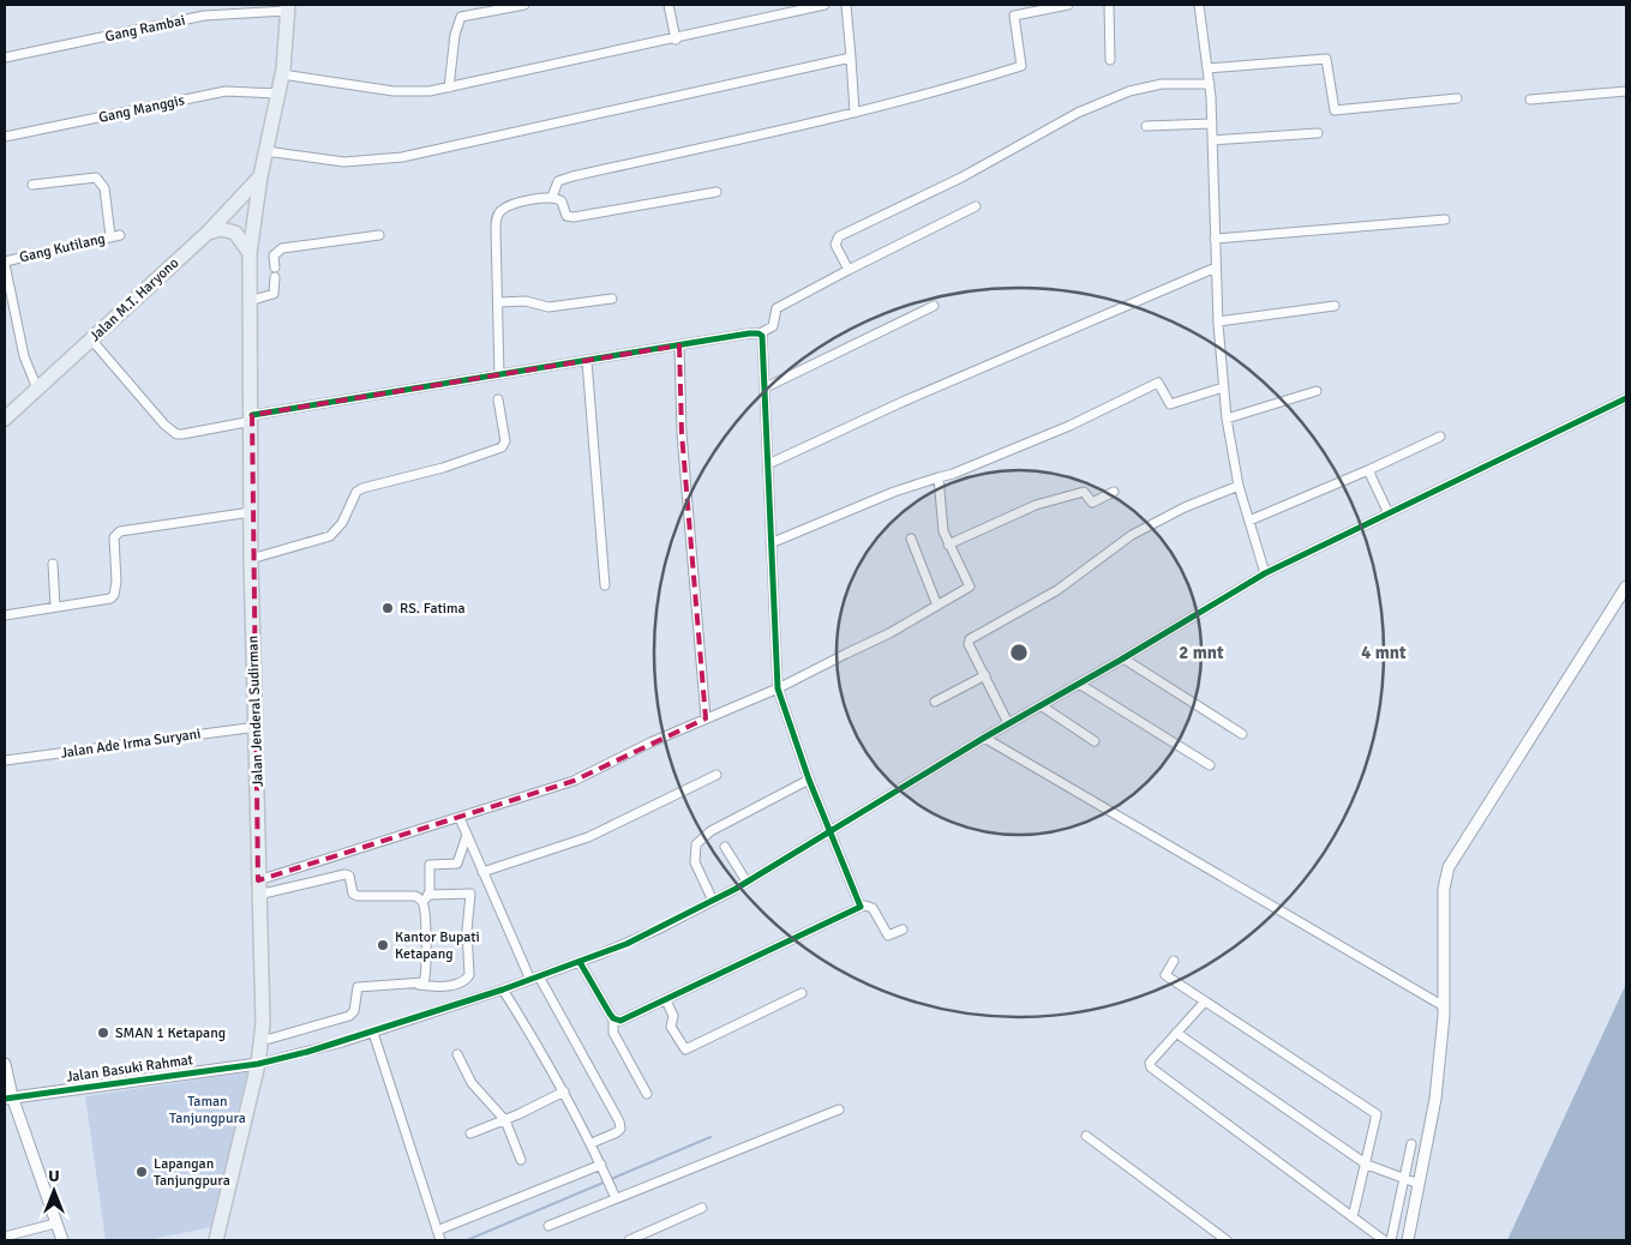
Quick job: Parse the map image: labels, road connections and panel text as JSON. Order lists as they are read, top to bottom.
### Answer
{
  "streets": {
    "main road": ["Jalan M.T. Haryono", "Jalan Jenderal Sudirman"],
    "street": [
      "Gang Rambai",
      "Gang Manggis",
      "Gang Kutilang",
      "Jalan Ade Irma Suryani",
      "Jalan Basuki Rahmat"
    ]
  },
  "crossings": [
    ["Gang Rambai", "Jalan Jenderal Sudirman"],
    ["Gang Manggis", "Jalan Jenderal Sudirman"],
    ["Jalan M.T. Haryono", "Jalan Jenderal Sudirman"],
    ["Jalan Jenderal Sudirman", "Jalan Ade Irma Suryani"],
    ["Jalan Jenderal Sudirman", "Jalan Basuki Rahmat"]
  ],
  "parks": ["Taman Tanjungpura"],
  "places": [
    "RS. Fatima",
    "Kantor Bupati Ketapang",
    "SMAN 1 Ketapang",
    "Lapangan Tanjungpura"
  ],
  "north": "top",
  "rings": ["2 mnt", "4 mnt"]
}
